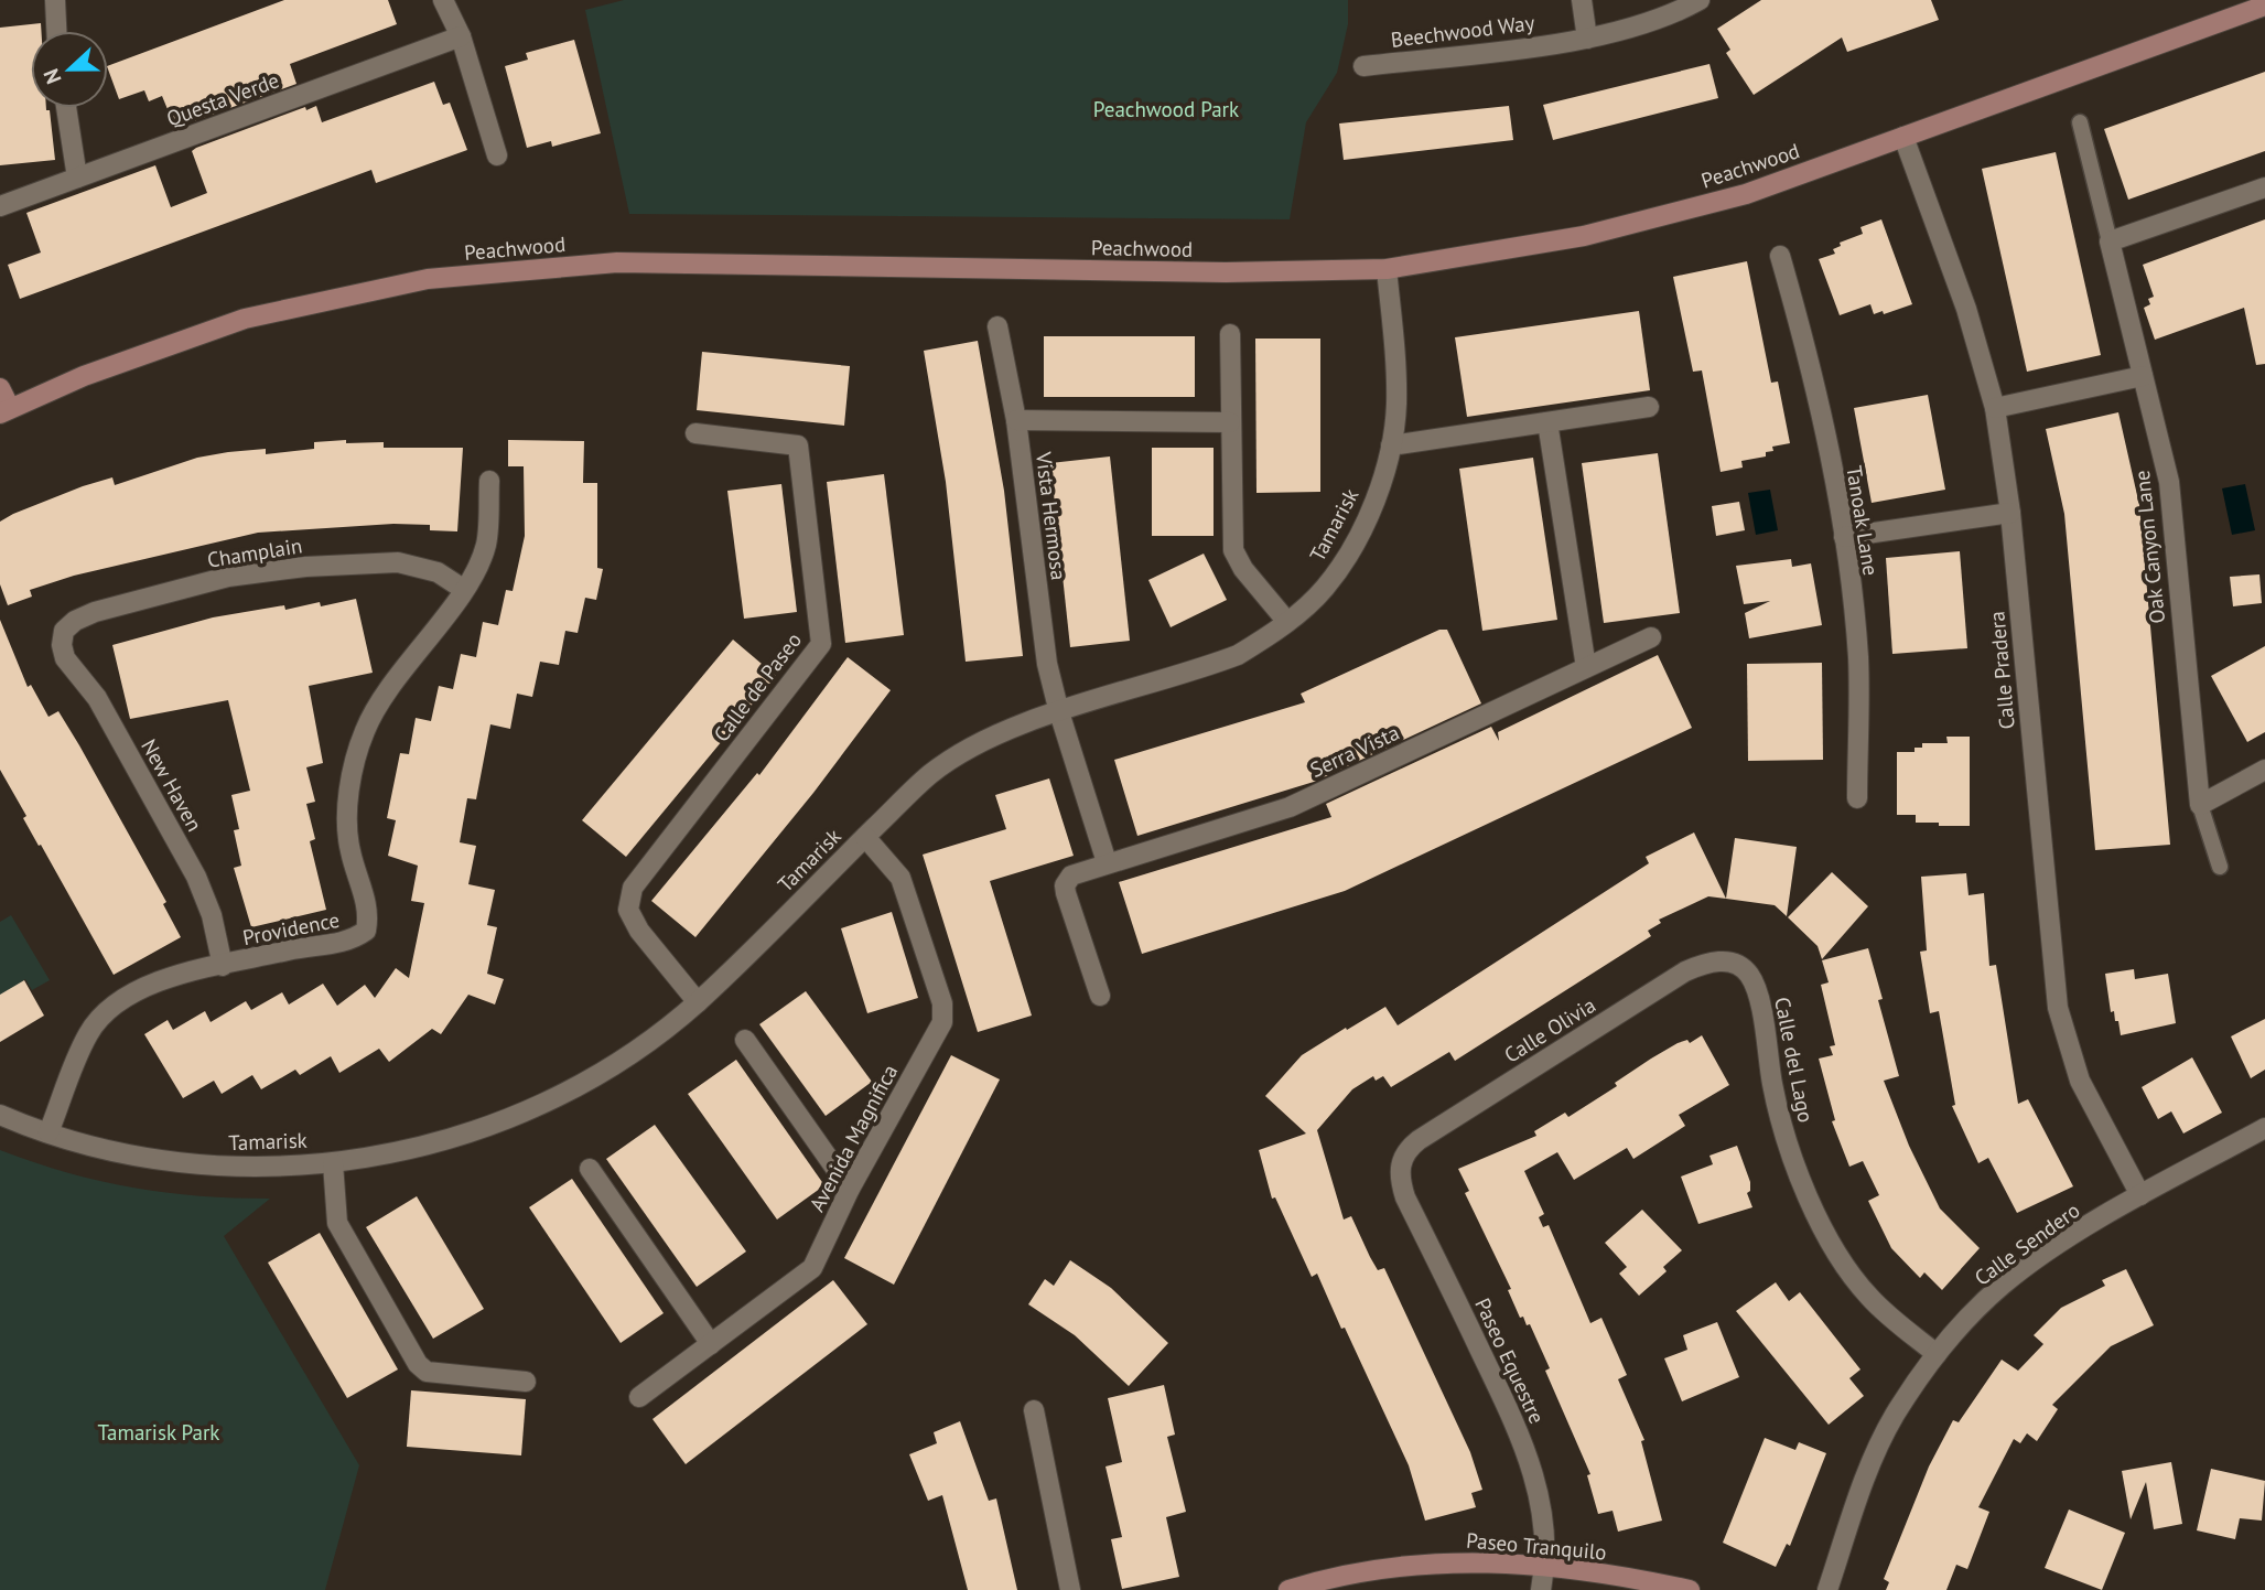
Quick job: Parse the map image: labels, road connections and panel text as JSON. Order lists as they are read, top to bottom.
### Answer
{
  "streets": {
    "street": [
      "Beechwood Way",
      "Questa Verde",
      "Peachwood",
      "Vista Hermosa",
      "Tanoak Lane",
      "Tamarisk",
      "Oak Canyon Lane",
      "Champlain",
      "Calle Pradera",
      "Calle de Paseo",
      "Serra Vista",
      "New Haven",
      "Providence",
      "Calle Olivia",
      "Calle del Lago",
      "Avenida Magnifica",
      "Calle Sendero",
      "Paseo Equestre",
      "Paseo Tranquilo"
    ]
  },
  "crossings": [
    ["Peachwood", "Tamarisk"],
    ["Peachwood", "Calle Pradera"],
    ["Vista Hermosa", "Tamarisk"],
    ["Vista Hermosa", "Serra Vista"],
    ["Tamarisk", "Calle de Paseo"],
    ["Tamarisk", "Providence"],
    ["Tamarisk", "Avenida Magnifica"],
    ["Champlain", "New Haven"],
    ["Champlain", "Providence"],
    ["Calle Pradera", "Calle Sendero"],
    ["New Haven", "Providence"],
    ["Calle Olivia", "Calle del Lago"],
    ["Calle Olivia", "Paseo Equestre"],
    ["Calle del Lago", "Calle Sendero"],
    ["Paseo Equestre", "Paseo Tranquilo"]
  ],
  "parks": ["Peachwood Park", "Tamarisk Park"],
  "north": "left"
}
